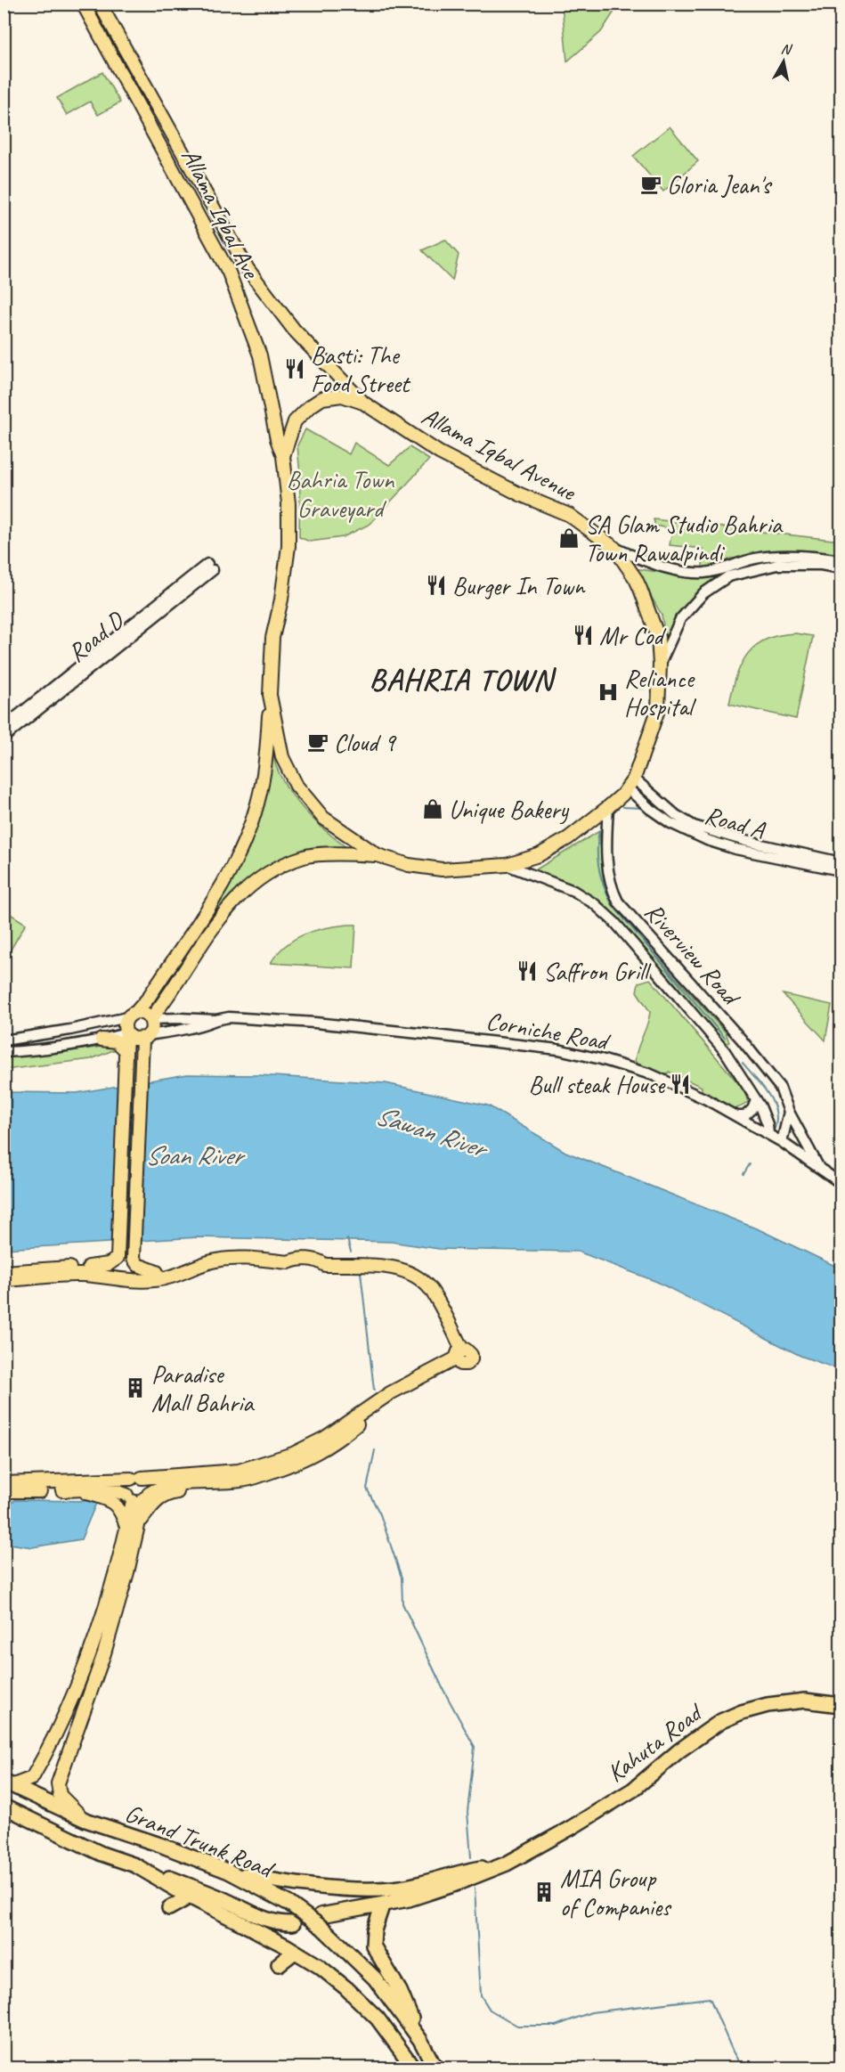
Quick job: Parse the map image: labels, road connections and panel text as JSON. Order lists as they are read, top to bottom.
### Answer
{
  "streets": {
    "highway": ["Kahuta Road", "Grand Trunk Road"],
    "main road": ["Allama Iqbal Ave", "Allama Iqbal Avenue"],
    "street": [
      "Road D",
      "Road A",
      "Riverview Road",
      "Corniche Road"
    ]
  },
  "crossings": [
    ["Allama Iqbal Ave", "Allama Iqbal Avenue"],
    ["Allama Iqbal Avenue", "Road A"],
    ["Allama Iqbal Avenue", "Riverview Road"],
    ["Riverview Road", "Corniche Road"],
    ["Kahuta Road", "Grand Trunk Road"]
  ],
  "districts": ["BAHRIA TOWN"],
  "water": ["Sawan River", "Soan River"],
  "parks": ["Bahria Town Graveyard"],
  "places": {
    "cafe": ["Gloria Jean's", "Cloud 9"],
    "restaurant": [
      "Basti: The Food Street",
      "Burger In Town",
      "Mr Cod",
      "Saffron Grill",
      "Bull steak House"
    ],
    "shop": ["SA Glam Studio Bahria Town Rawalpindi", "Unique Bakery"],
    "hospital": ["Reliance Hospital"],
    "building": ["Paradise Mall Bahria", "MIA Group of Companies"]
  },
  "north": "top"
}
